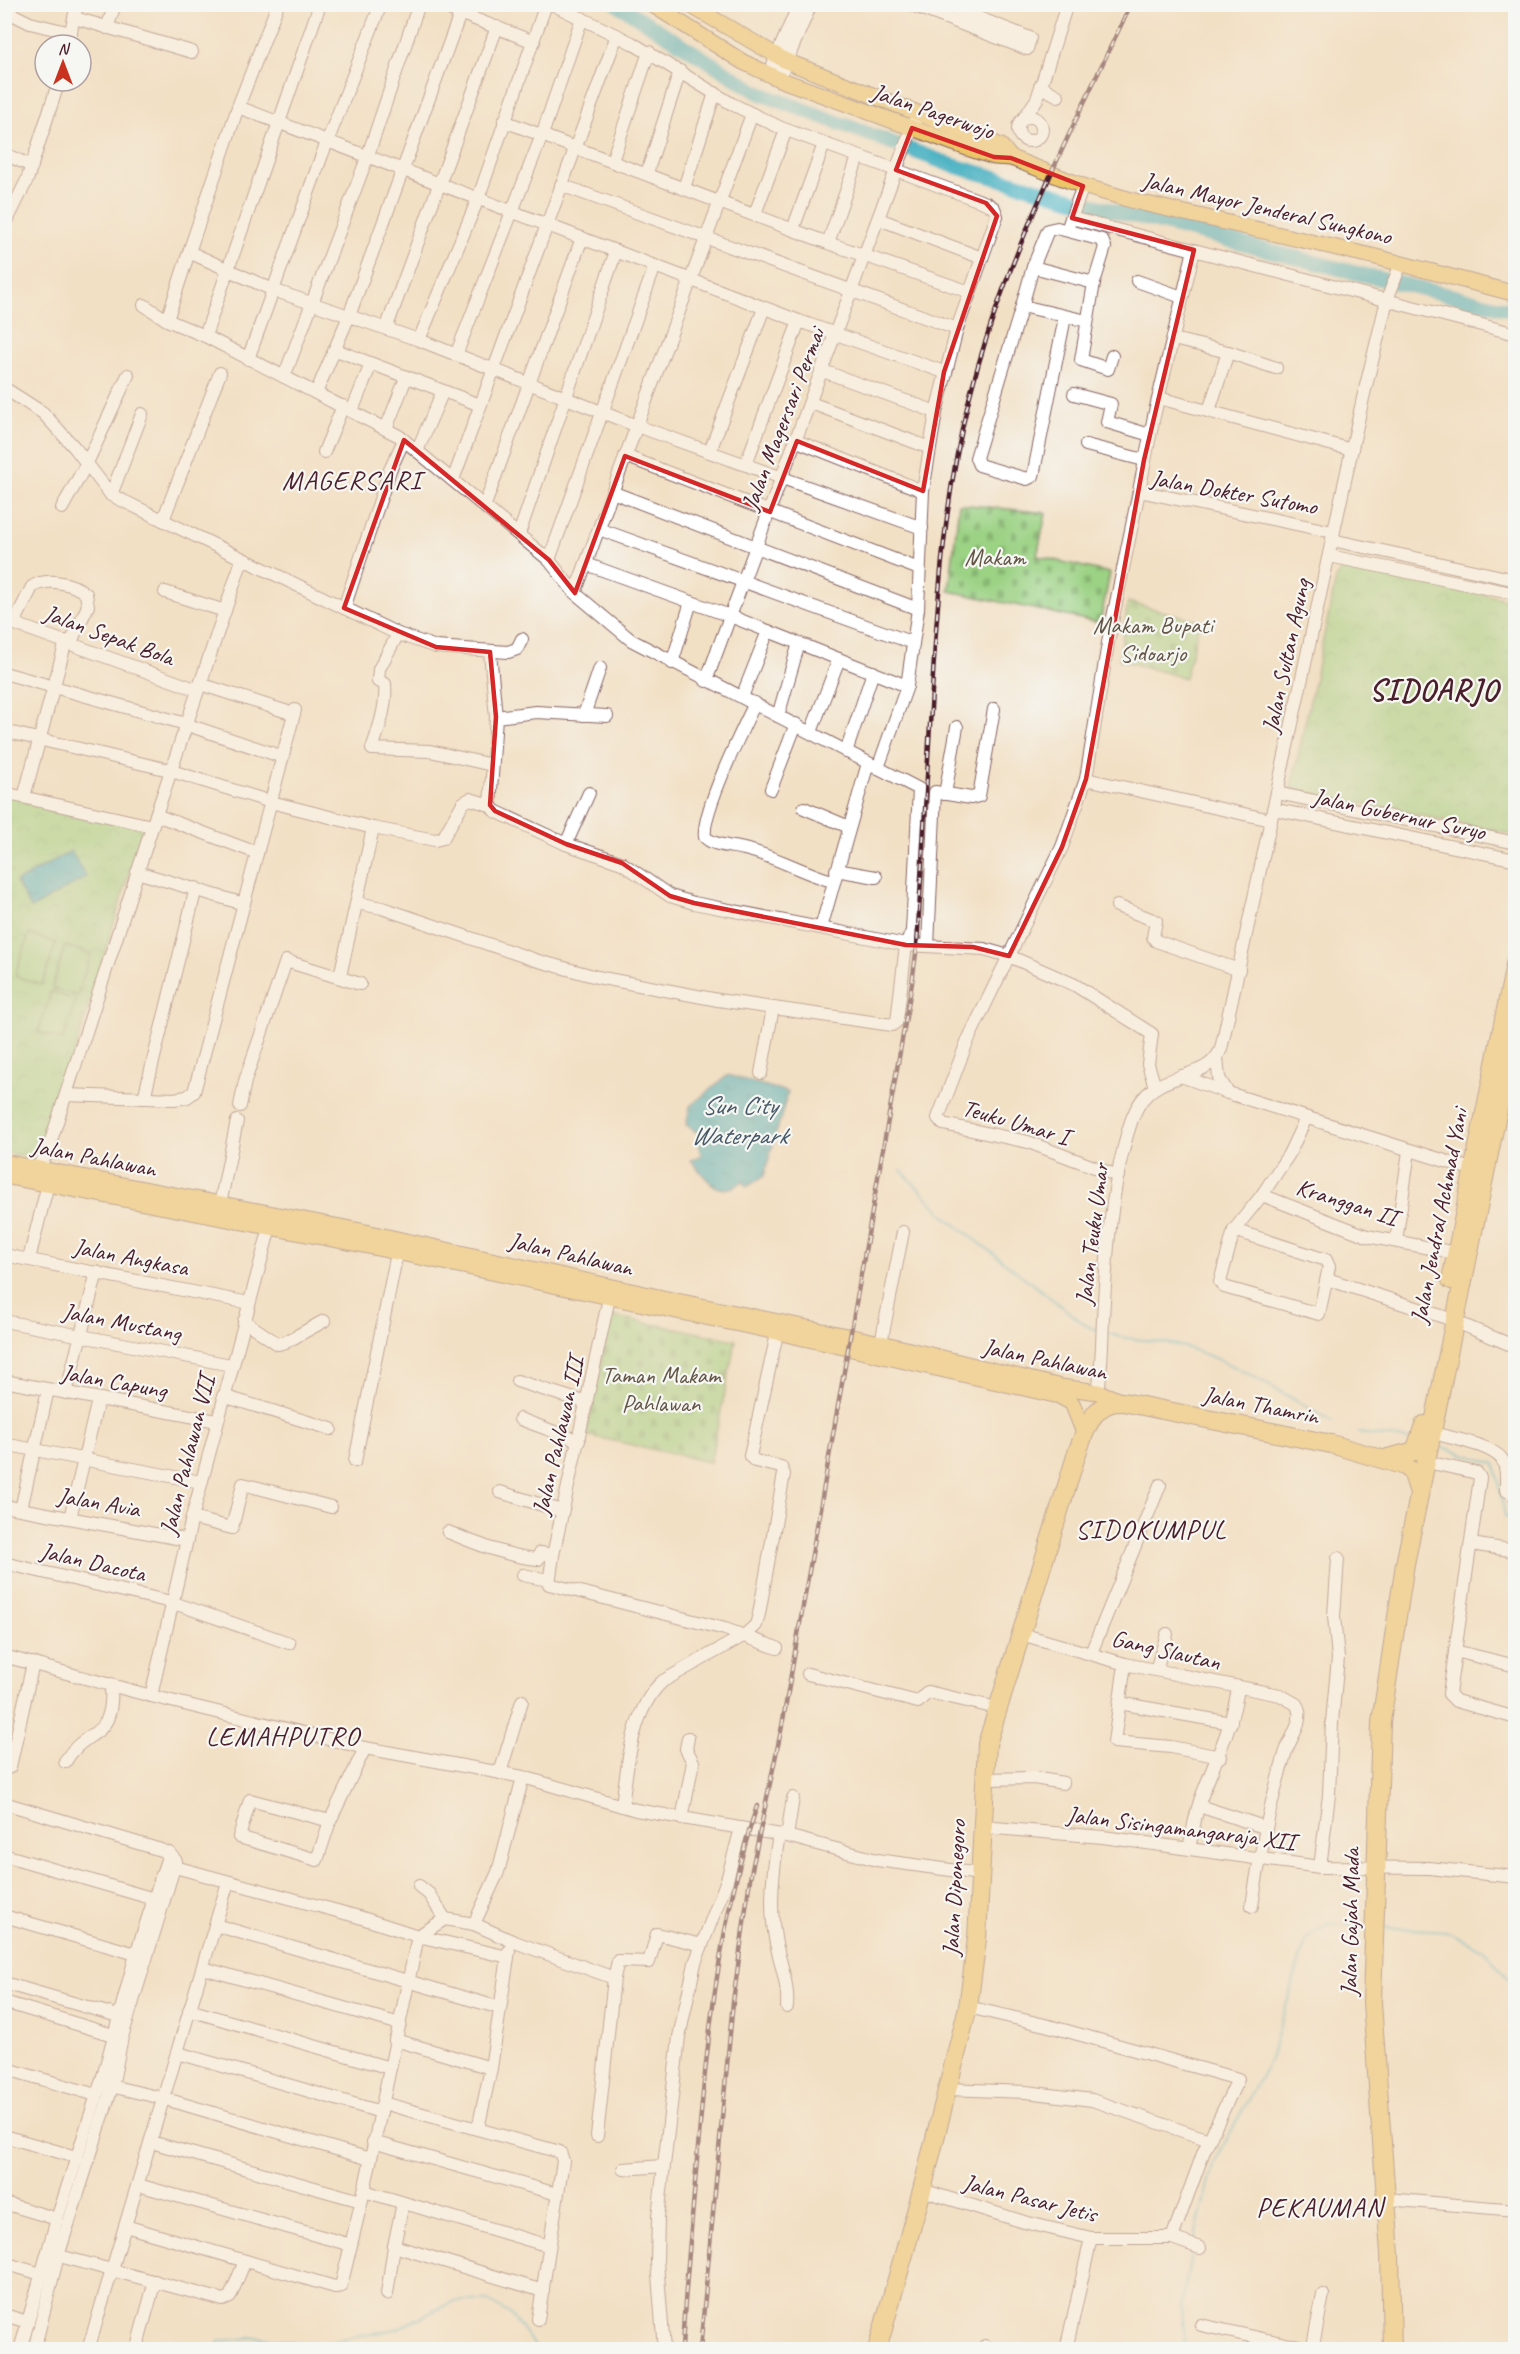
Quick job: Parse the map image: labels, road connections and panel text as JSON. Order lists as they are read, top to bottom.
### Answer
{
  "streets": {
    "highway": [
      "Jalan Jendral Achmad Yani",
      "Jalan Thamrin",
      "Jalan Diponegoro",
      "Jalan Gajah Mada"
    ],
    "main road": ["Jalan Pagerwojo", "Jalan Mayor Jenderal Sungkono", "Jalan Pahlawan"],
    "street": [
      "Jalan Magersari Permai",
      "Jalan Dokter Sutomo",
      "Jalan Sepak Bola",
      "Jalan Sultan Agung",
      "Jalan Gubernur Suryo",
      "Teuku Umar I",
      "Kranggan II",
      "Jalan Teuku Umar",
      "Jalan Angkasa",
      "Jalan Mustang",
      "Jalan Capung",
      "Jalan Pahlawan III",
      "Jalan Pahlawan VII",
      "Jalan Avia",
      "Jalan Dacota",
      "Gang Slautan",
      "Jalan Sisingamangaraja XII",
      "Jalan Pasar Jetis"
    ]
  },
  "crossings": [
    ["Jalan Pagerwojo", "Jalan Mayor Jenderal Sungkono"],
    ["Jalan Pagerwojo", "Jalan Magersari Permai"],
    ["Jalan Mayor Jenderal Sungkono", "Jalan Sultan Agung"],
    ["Jalan Dokter Sutomo", "Jalan Sultan Agung"],
    ["Jalan Dokter Sutomo", "Teuku Umar I"],
    ["Jalan Sultan Agung", "Jalan Gubernur Suryo"],
    ["Jalan Sultan Agung", "Jalan Teuku Umar"],
    ["Teuku Umar I", "Jalan Teuku Umar"],
    ["Jalan Pahlawan", "Jalan Teuku Umar"],
    ["Jalan Pahlawan", "Jalan Thamrin"],
    ["Jalan Pahlawan", "Jalan Pahlawan III"],
    ["Jalan Pahlawan", "Jalan Pahlawan VII"],
    ["Jalan Pahlawan", "Jalan Diponegoro"],
    ["Kranggan II", "Jalan Jendral Achmad Yani"],
    ["Jalan Jendral Achmad Yani", "Jalan Thamrin"],
    ["Jalan Jendral Achmad Yani", "Jalan Gajah Mada"],
    ["Jalan Angkasa", "Jalan Pahlawan VII"],
    ["Jalan Mustang", "Jalan Pahlawan VII"],
    ["Jalan Capung", "Jalan Pahlawan VII"],
    ["Jalan Thamrin", "Jalan Gajah Mada"],
    ["Jalan Pahlawan VII", "Jalan Avia"],
    ["Jalan Pahlawan VII", "Jalan Dacota"],
    ["Gang Slautan", "Jalan Diponegoro"],
    ["Jalan Sisingamangaraja XII", "Jalan Diponegoro"],
    ["Jalan Sisingamangaraja XII", "Jalan Gajah Mada"],
    ["Jalan Diponegoro", "Jalan Pasar Jetis"]
  ],
  "districts": [
    "MAGERSARI",
    "SIDOARJO",
    "SIDOKUMPUL",
    "LEMAHPUTRO",
    "PEKAUMAN"
  ],
  "water": ["Sun City Waterpark"],
  "parks": ["Makam", "Makam Bupati Sidoarjo", "Taman Makam Pahlawan"],
  "north": "top"
}
